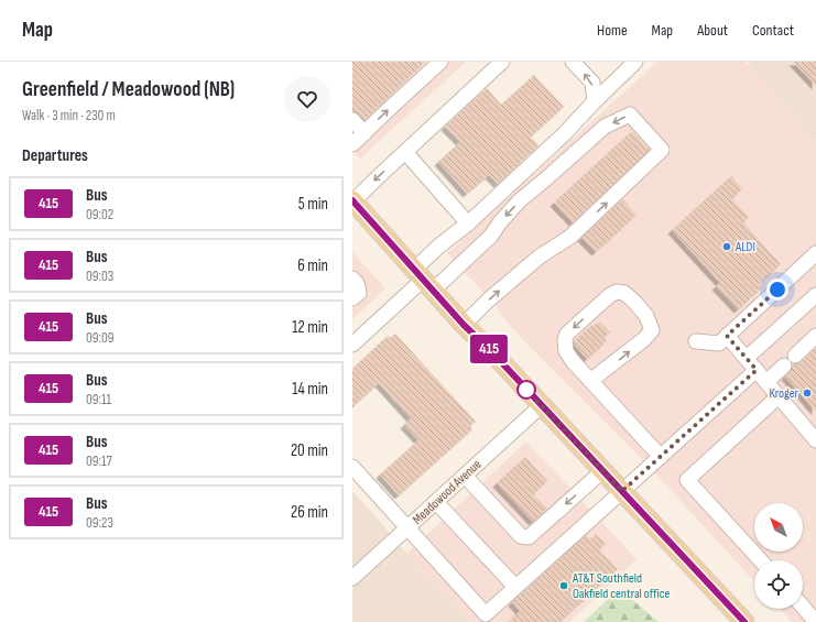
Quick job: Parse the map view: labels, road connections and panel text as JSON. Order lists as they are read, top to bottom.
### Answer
{
  "streets": {
    "street": ["Meadowood Avenue"]
  },
  "places": ["ALDI", "Kroger", "AT&T Southfield Oakfield central office"],
  "lines": ["bus line 415"],
  "north": "top left",
  "page": {
    "header": "Map",
    "nav": [
      "Home",
      "Map",
      "About",
      "Contact"
    ],
    "heading": [
      ["Greenfield / Meadowood (NB)", "Walk · 3 min · 230 m"],
      "Departures"
    ],
    "on_map": "415",
    "list": [
      {
        "mark": "415",
        "name": "Bus",
        "note": "09:02",
        "value": "5 min"
      },
      {
        "mark": "415",
        "name": "Bus",
        "note": "09:03",
        "value": "6 min"
      },
      {
        "mark": "415",
        "name": "Bus",
        "note": "09:09",
        "value": "12 min"
      },
      {
        "mark": "415",
        "name": "Bus",
        "note": "09:11",
        "value": "14 min"
      },
      {
        "mark": "415",
        "name": "Bus",
        "note": "09:17",
        "value": "20 min"
      },
      {
        "mark": "415",
        "name": "Bus",
        "note": "09:23",
        "value": "26 min"
      }
    ]
  }
}
